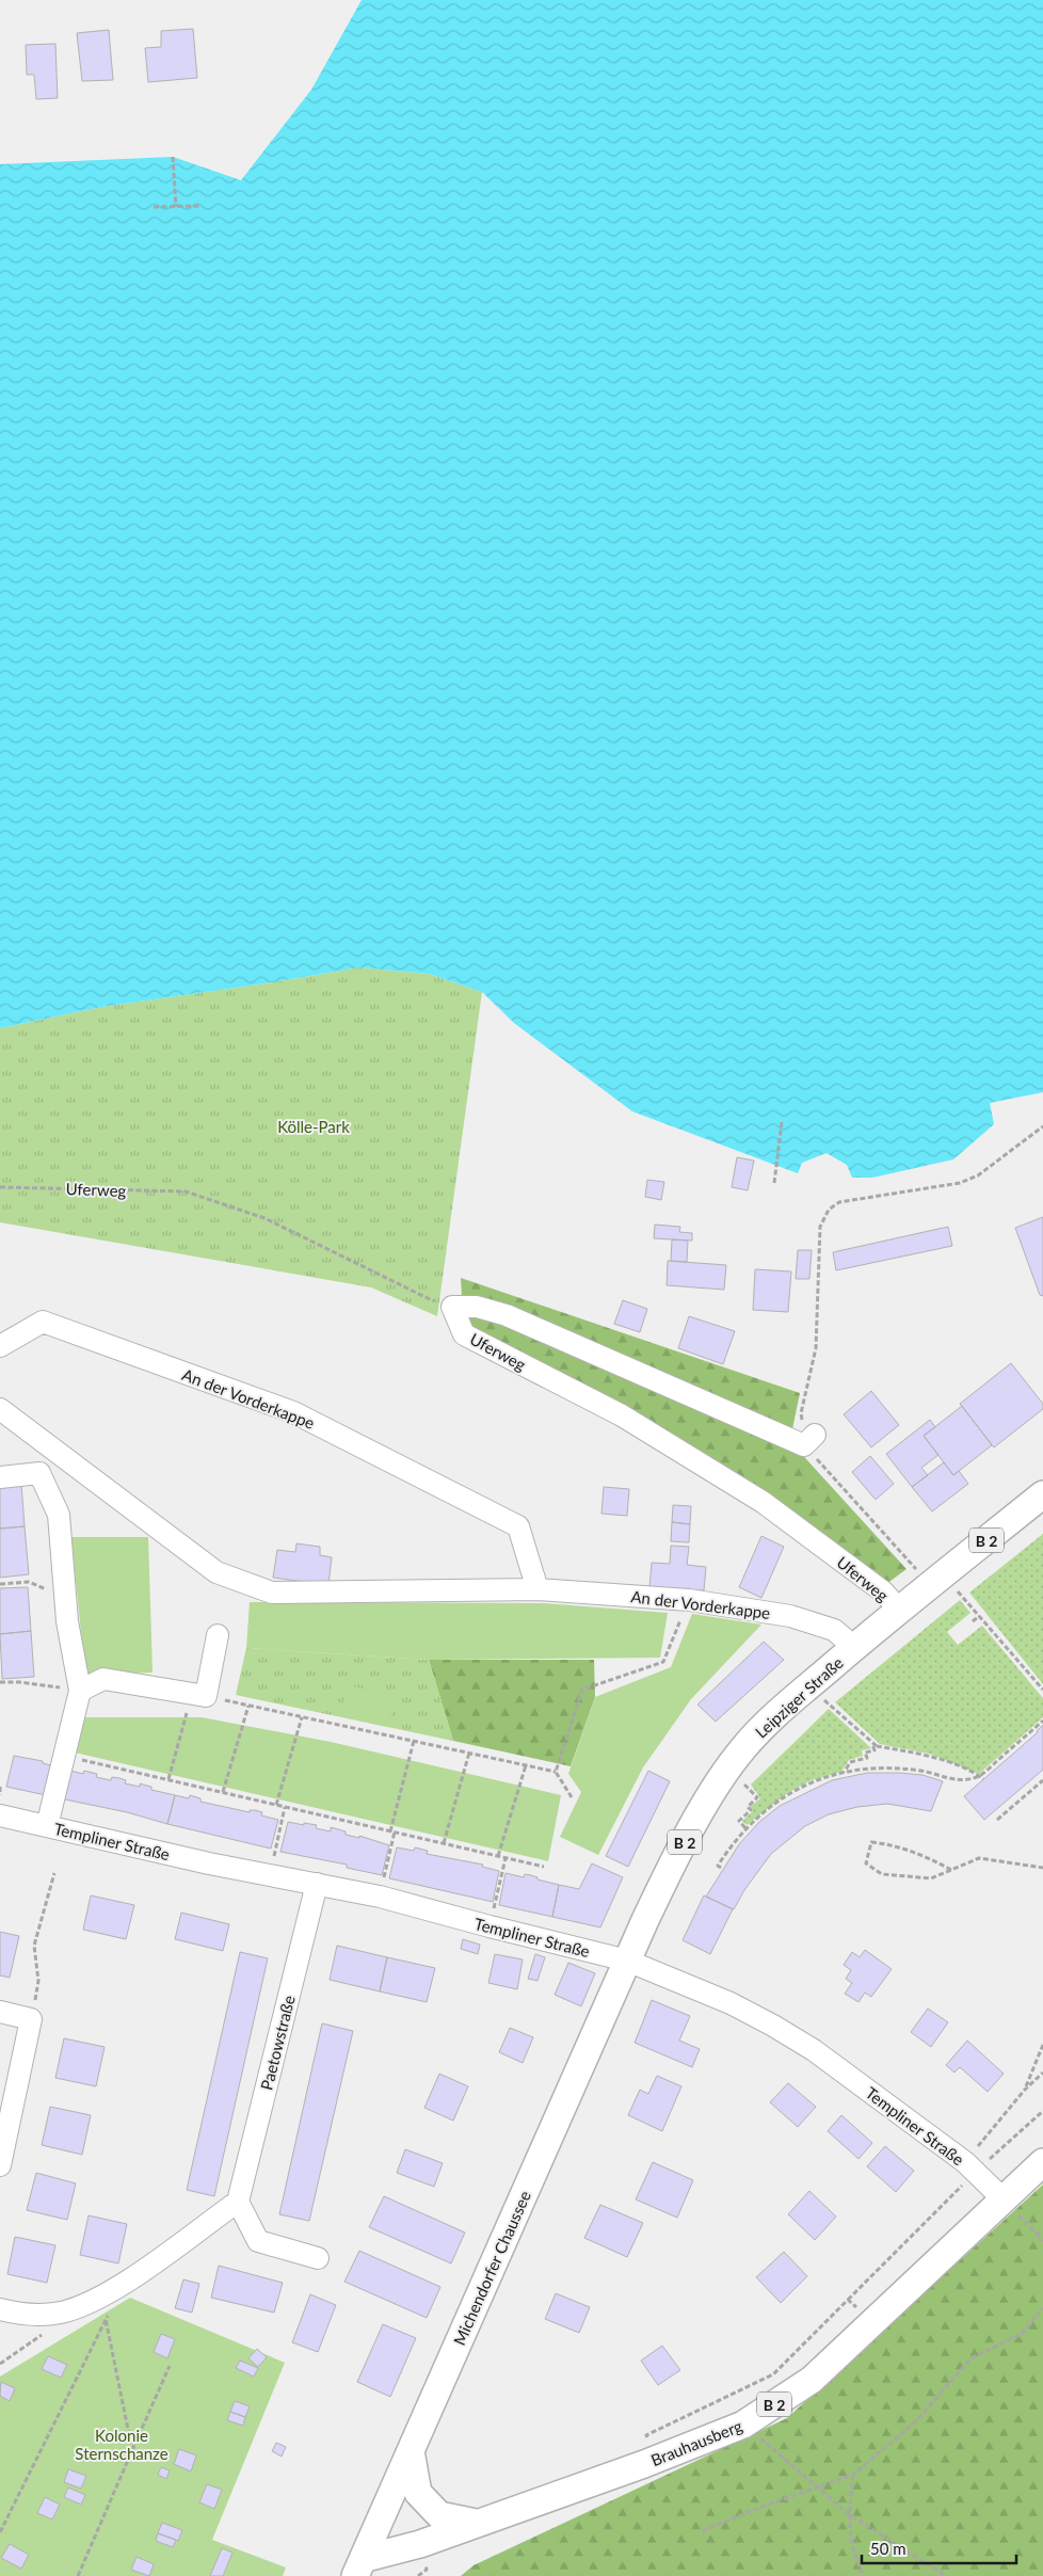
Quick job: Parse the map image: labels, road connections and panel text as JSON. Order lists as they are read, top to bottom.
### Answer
{
  "streets": {
    "main road": [
      "B 2",
      "Leipziger Straße",
      "Michendorfer Chaussee",
      "Brauhausberg"
    ],
    "street": [
      "Uferweg",
      "An der Vorderkappe",
      "Templiner Straße",
      "Paetowstraße"
    ]
  },
  "crossings": [
    ["Uferweg", "Leipziger Straße"],
    ["An der Vorderkappe", "Leipziger Straße"],
    ["Leipziger Straße", "Templiner Straße"],
    ["Leipziger Straße", "Michendorfer Chaussee"],
    ["Templiner Straße", "Paetowstraße"],
    ["Templiner Straße", "Michendorfer Chaussee"],
    ["Templiner Straße", "Brauhausberg"],
    ["Michendorfer Chaussee", "Brauhausberg"]
  ],
  "parks": ["Kölle-Park", "Kolonie Sternschanze"],
  "scale_bar": "50 m"
}
